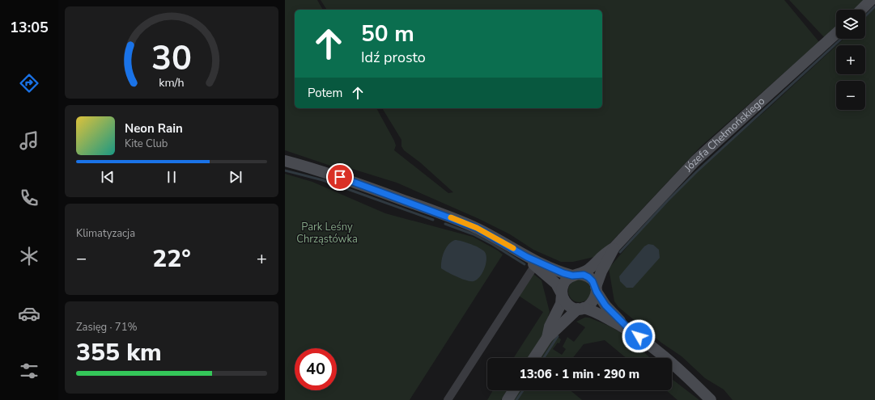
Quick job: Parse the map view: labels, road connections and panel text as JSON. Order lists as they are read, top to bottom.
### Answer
{
  "streets": {
    "street": ["Józefa Chełmońskiego"]
  },
  "parks": ["Park Leśny Chrząstówka"],
  "page": {
    "tabs": "13:05",
    "map_buttons": ["+", "−"],
    "turn": ["50 m", "Idź prosto"],
    "then": "Potem",
    "song": ["Neon Rain", "Kite Club"],
    "tile": [
      "Klimatyzacja",
      ["Zasięg · 71%", "355 km"]
    ],
    "heat": ["−", "22°", "+"],
    "limit": "40",
    "trip": "13:06 · 1 min · 290 m",
    "gauge": ["30", "km/h"]
  }
}
